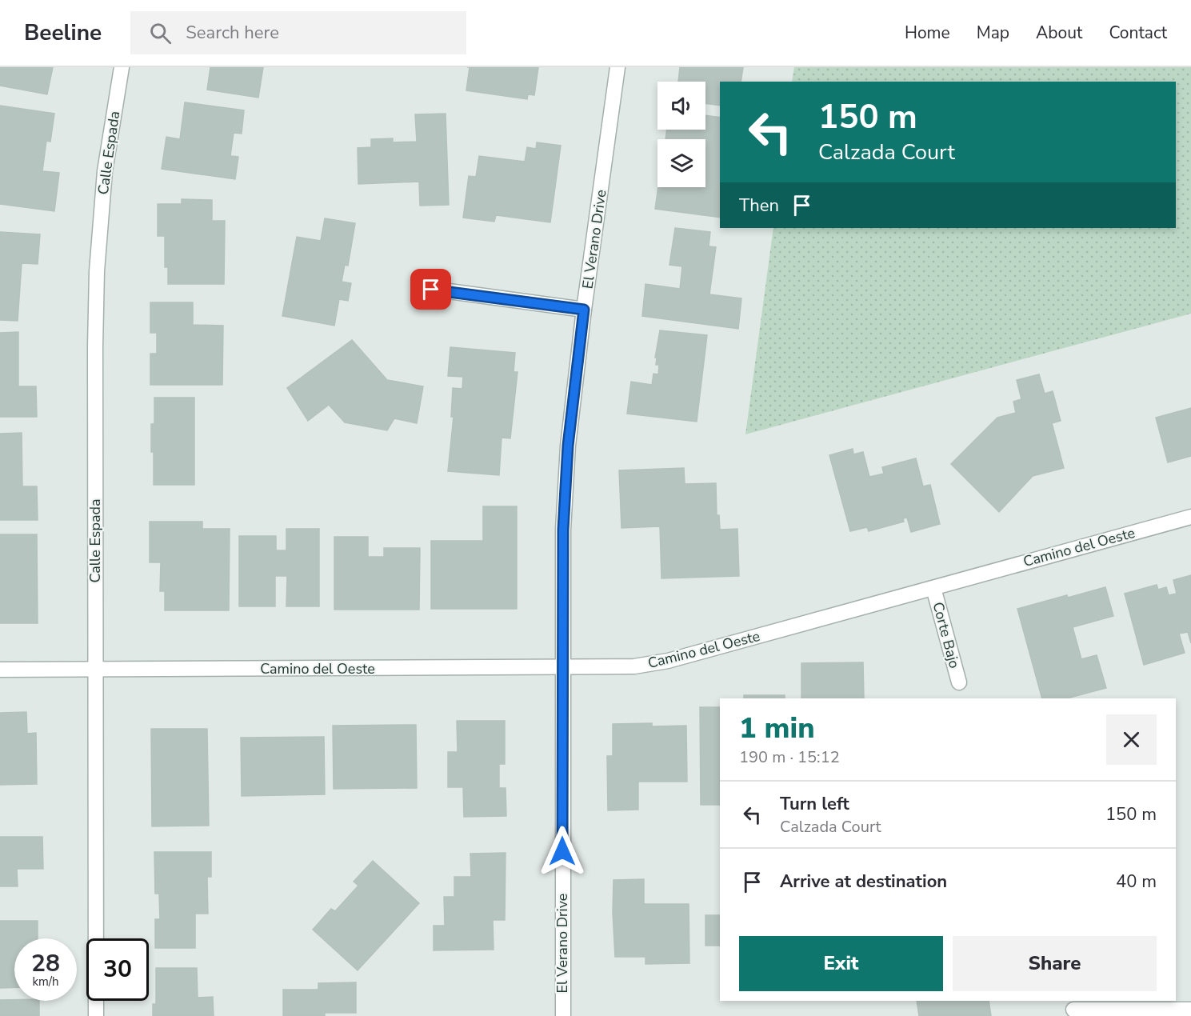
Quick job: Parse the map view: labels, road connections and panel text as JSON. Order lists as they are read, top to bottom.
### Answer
{
  "streets": {
    "street": [
      "Calle Espada",
      "El Verano Drive",
      "Camino del Oeste",
      "Corte Bajo"
    ]
  },
  "crossings": [
    ["Calle Espada", "Camino del Oeste"],
    ["El Verano Drive", "Camino del Oeste"],
    ["Camino del Oeste", "Corte Bajo"]
  ],
  "page": {
    "header": "Beeline",
    "search": "Search here",
    "nav": [
      "Home",
      "Map",
      "About",
      "Contact"
    ],
    "turn": ["150 m", "Calzada Court"],
    "then": "Then",
    "heading": ["1 min", "190 m · 15:12"],
    "list": [
      {
        "name": "Turn left",
        "note": "Calzada Court",
        "value": "150 m"
      },
      {
        "name": "Arrive at destination",
        "value": "40 m"
      }
    ],
    "buttons": ["Exit", "Share"],
    "speed": "28 km/h",
    "limit": "30"
  }
}
